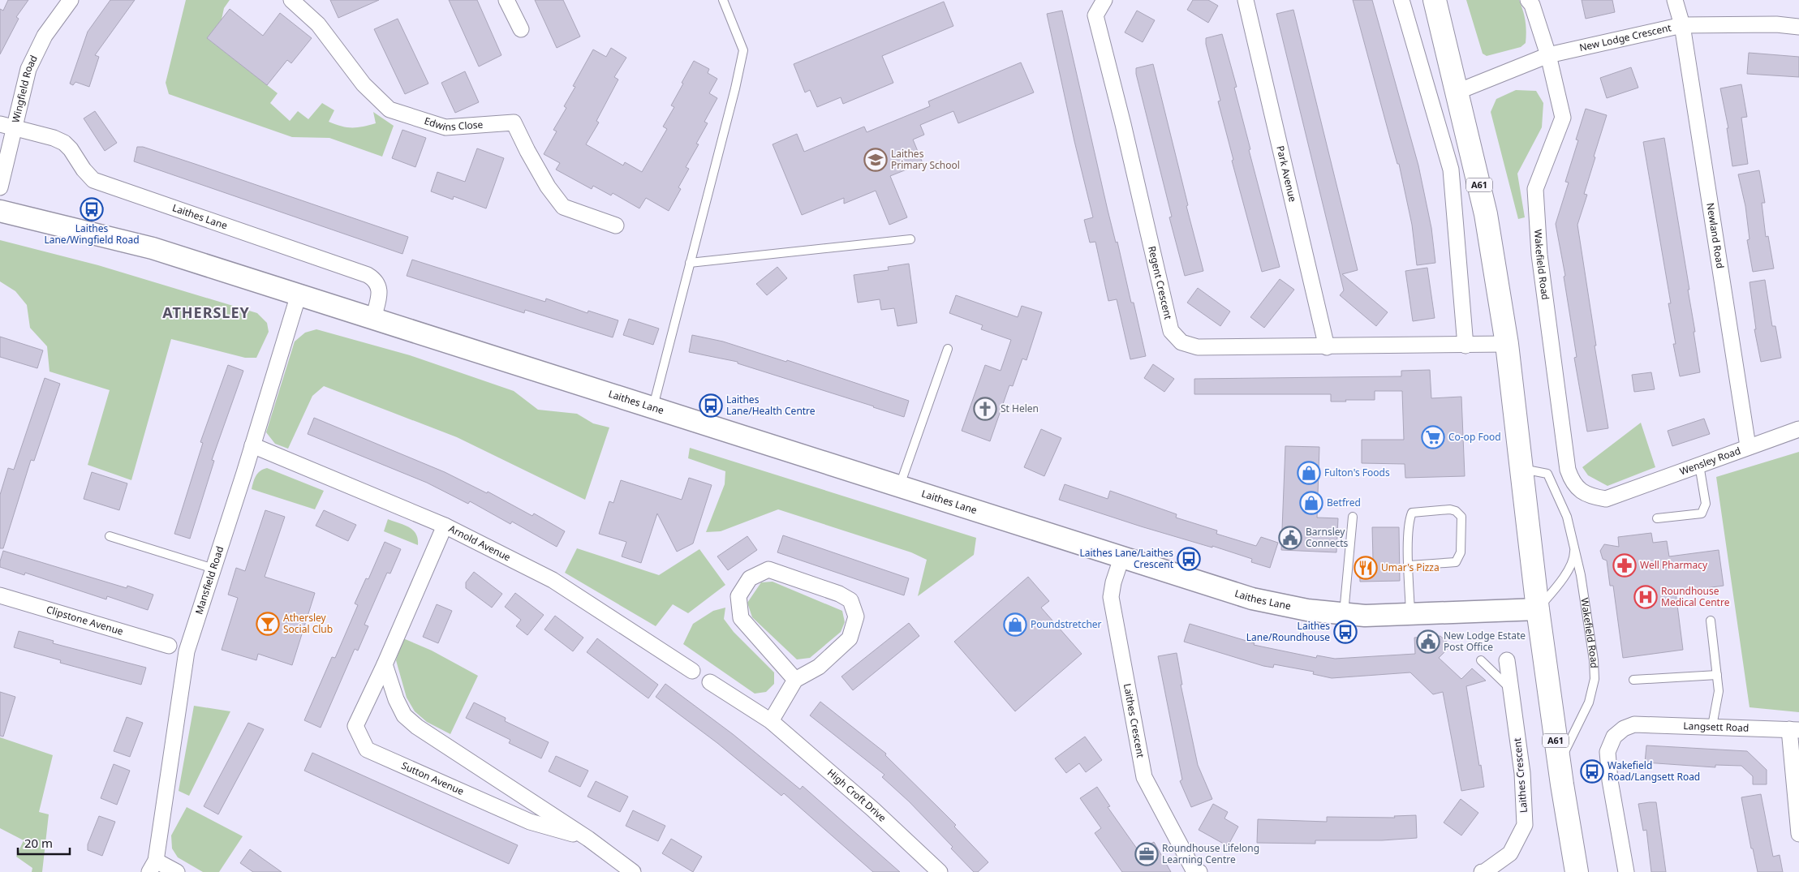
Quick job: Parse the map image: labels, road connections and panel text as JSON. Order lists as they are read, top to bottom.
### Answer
{
  "streets": {
    "main road": ["A61", "Laithes Lane"],
    "street": [
      "New Lodge Crescent",
      "Wingfield Road",
      "Edwins Close",
      "Park Avenue",
      "Newland Road",
      "Wakefield Road",
      "Regent Crescent",
      "Wensley Road",
      "Arnold Avenue",
      "Mansfield Road",
      "Clipstone Avenue",
      "Laithes Crescent",
      "Langsett Road",
      "Sutton Avenue",
      "High Croft Drive"
    ]
  },
  "crossings": [
    ["New Lodge Crescent", "A61"],
    ["New Lodge Crescent", "Newland Road"],
    ["New Lodge Crescent", "Wakefield Road"],
    ["Wingfield Road", "Laithes Lane"],
    ["Park Avenue", "Regent Crescent"],
    ["A61", "Laithes Lane"],
    ["A61", "Wakefield Road"],
    ["A61", "Regent Crescent"],
    ["Laithes Lane", "Wakefield Road"],
    ["Laithes Lane", "Mansfield Road"],
    ["Laithes Lane", "Laithes Crescent"],
    ["Newland Road", "Wensley Road"],
    ["Wakefield Road", "Wensley Road"],
    ["Arnold Avenue", "Mansfield Road"],
    ["Arnold Avenue", "Sutton Avenue"]
  ],
  "districts": ["ATHERSLEY"],
  "places": {
    "school or university": ["Laithes Primary School"],
    "bus stop": [
      "Laithes Lane/Wingfield Road",
      "Laithes Lane/Health Centre",
      "Laithes Lane/Laithes Crescent",
      "Laithes Lane/Roundhouse",
      "Wakefield Road/Langsett Road"
    ],
    "church": ["St Helen"],
    "supermarket": ["Co-op Food"],
    "shop": ["Fulton's Foods", "Betfred", "Poundstretcher"],
    "public building": ["Barnsley Connects", "New Lodge Estate Post Office"],
    "pharmacy": ["Well Pharmacy"],
    "restaurant": ["Umar's Pizza"],
    "hospital": ["Roundhouse Medical Centre"],
    "bar": ["Athersley Social Club"],
    "office": ["Roundhouse Lifelong Learning Centre"]
  },
  "scale_bar": "20 m"
}
